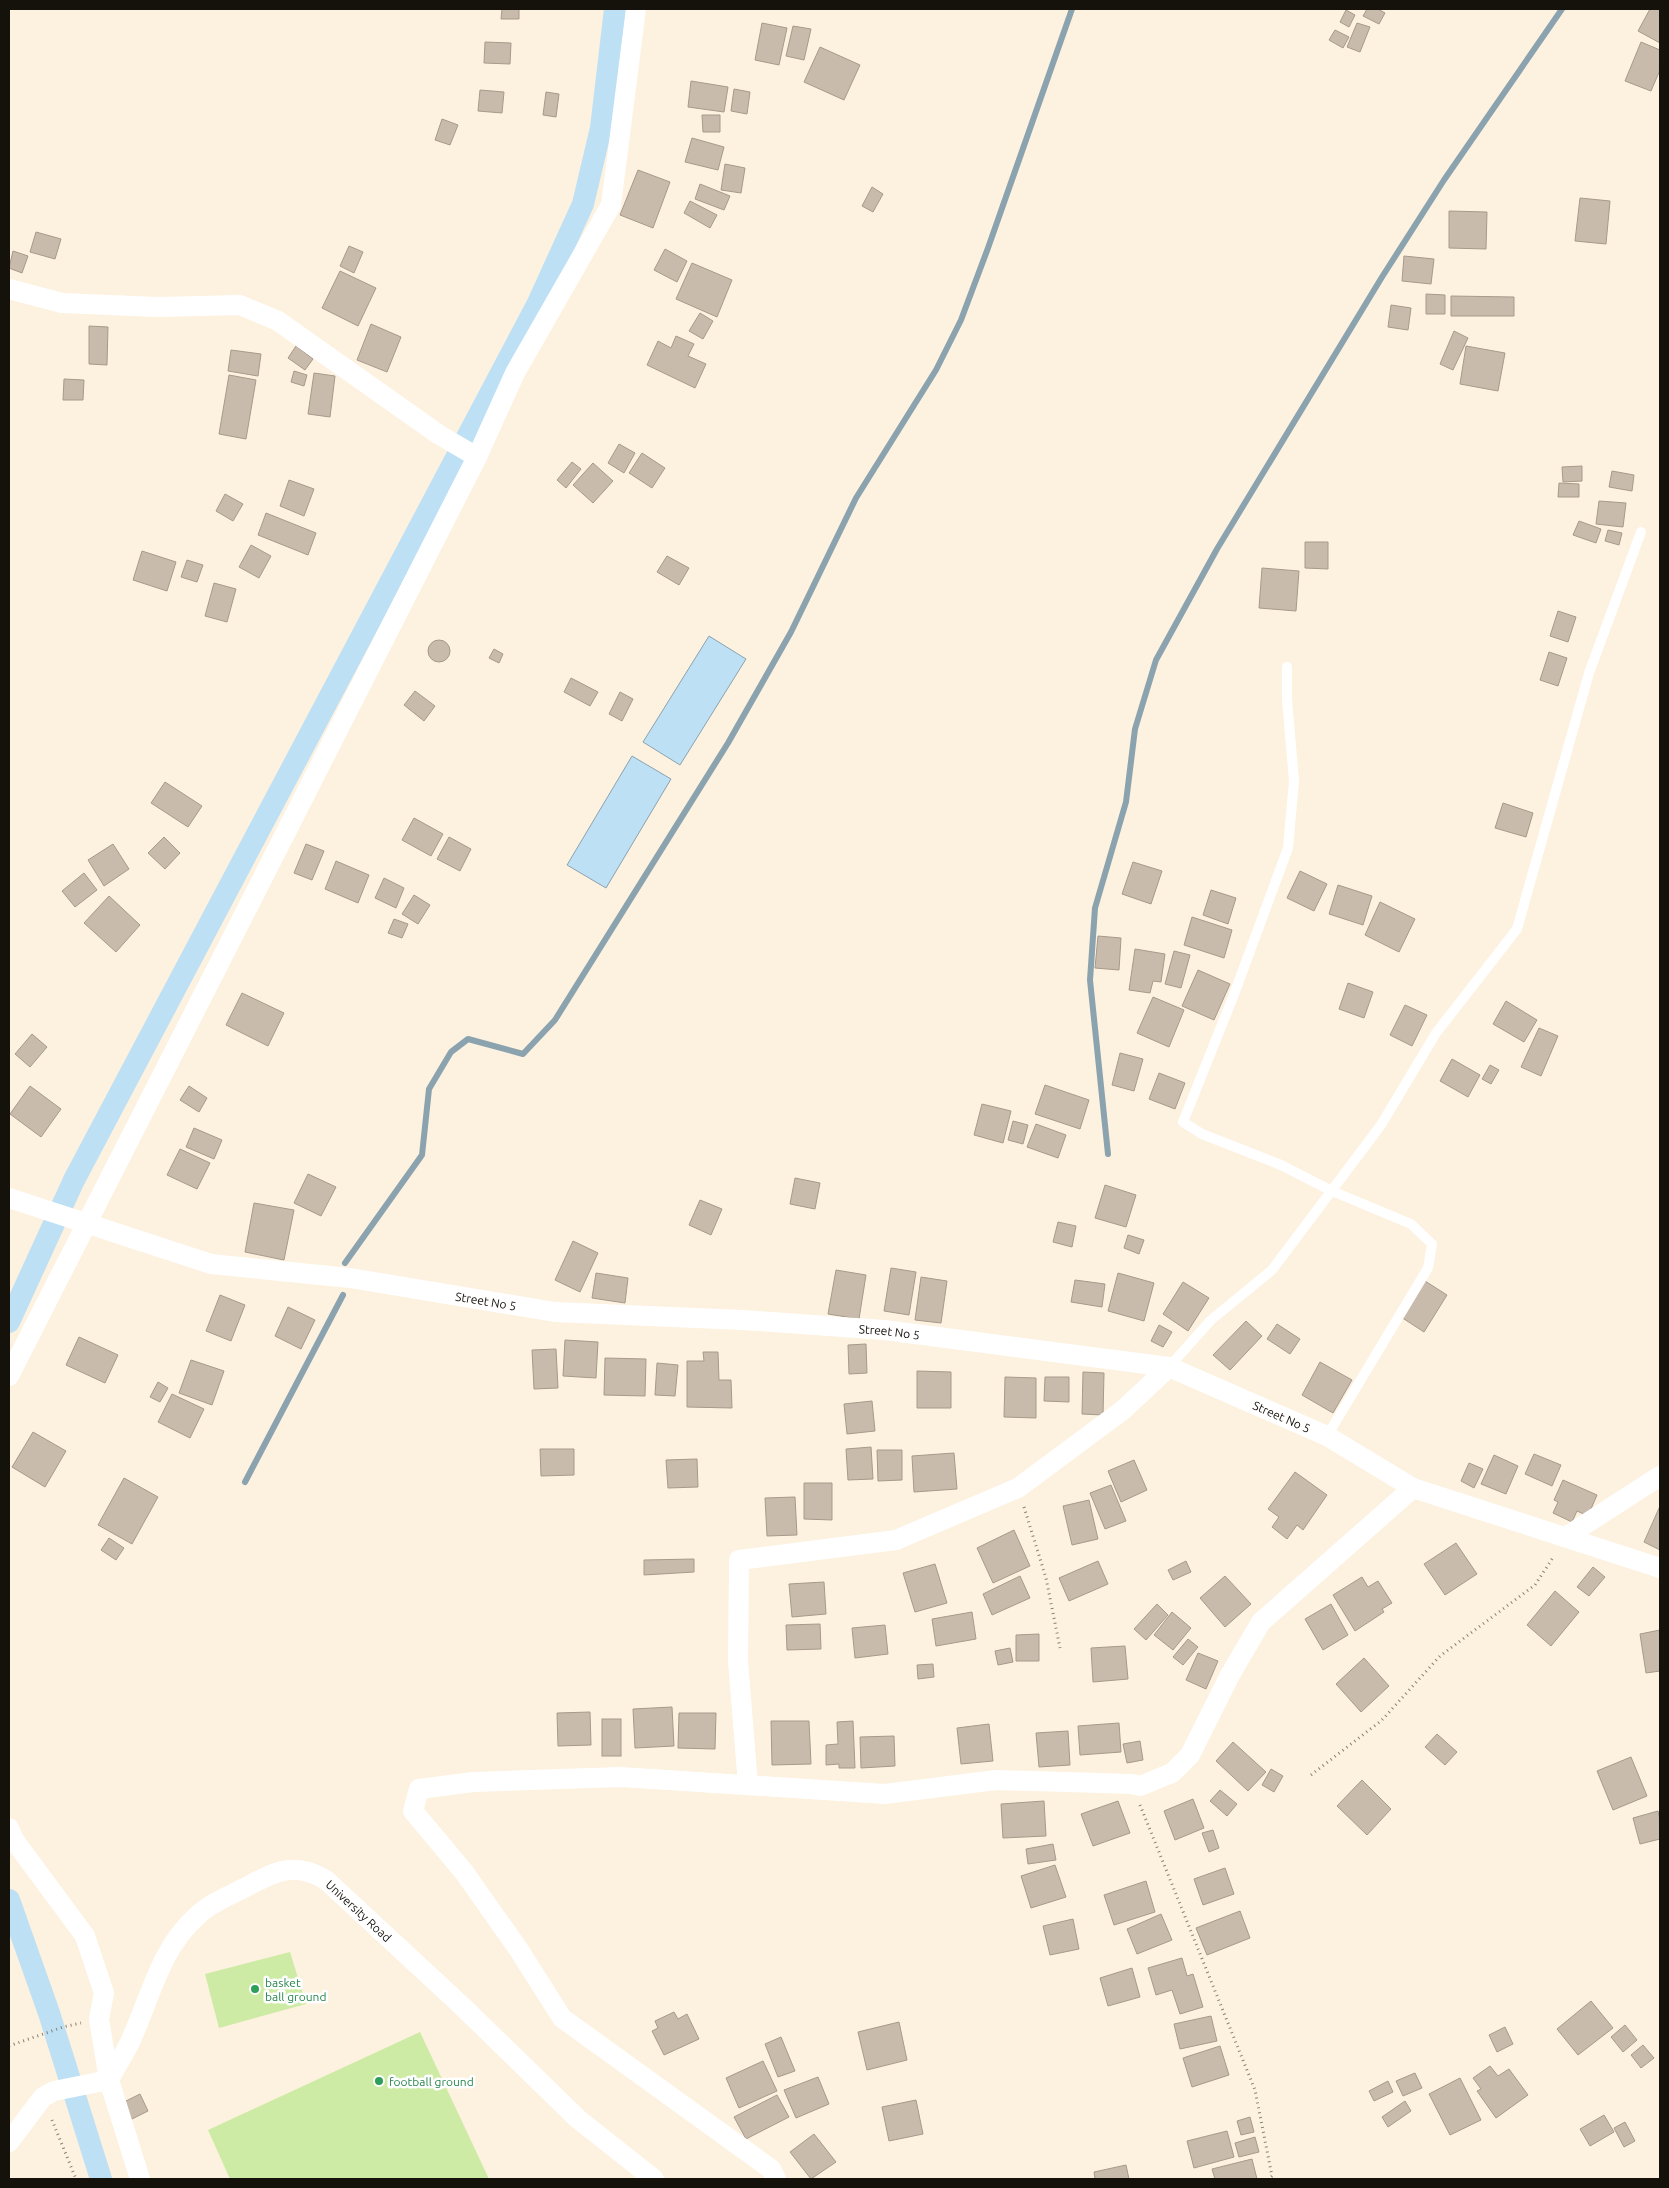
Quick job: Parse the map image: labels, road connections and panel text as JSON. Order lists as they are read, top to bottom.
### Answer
{
  "streets": {
    "street": ["Street No 5", "University Road"]
  },
  "places": ["basket ball ground", "football ground"]
}
